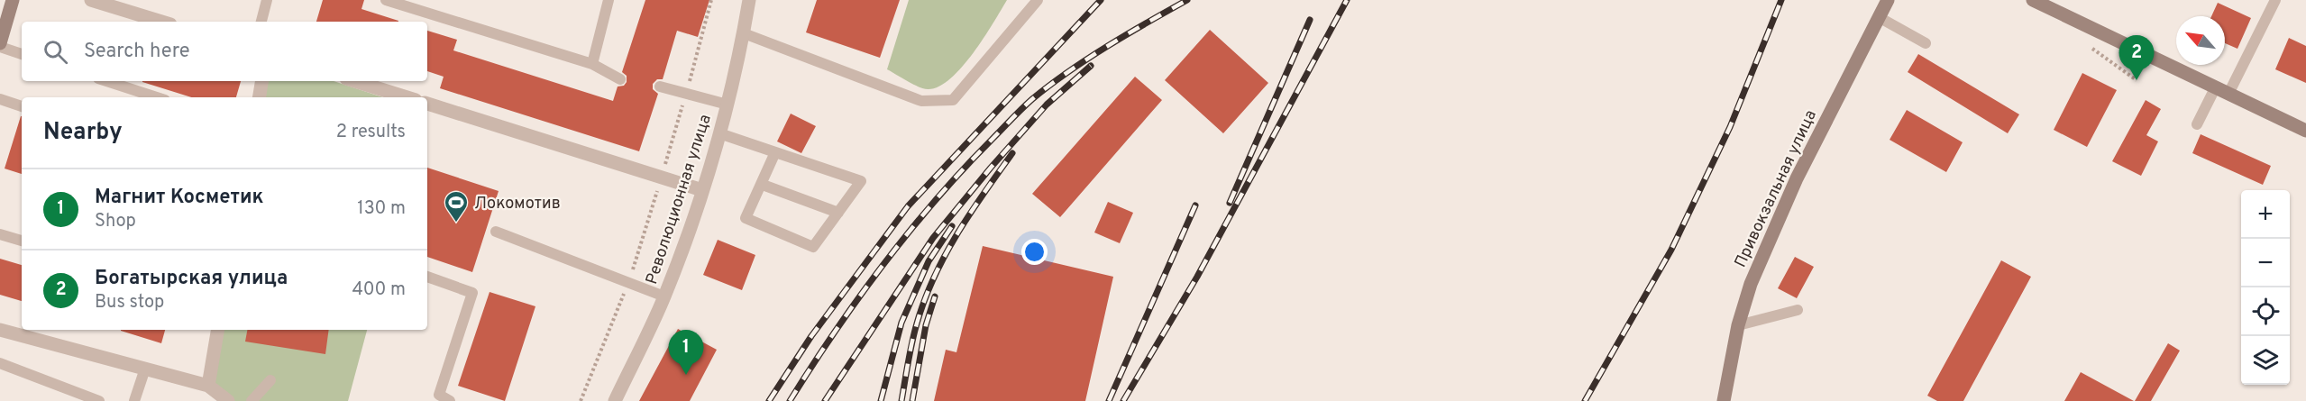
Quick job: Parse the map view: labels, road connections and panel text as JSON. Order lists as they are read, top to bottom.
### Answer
{
  "streets": {
    "main road": ["Привокзальная улица"],
    "street": ["Революционная улица"]
  },
  "places": {
    "sports": ["Локомотив"]
  },
  "north": "top left",
  "page": {
    "search": "Search here",
    "pins": ["2", "1"],
    "heading": ["Nearby", "2 results"],
    "list": [
      {
        "mark": "1",
        "name": "Магнит Косметик",
        "note": "Shop",
        "value": "130 m"
      },
      {
        "mark": "2",
        "name": "Богатырская улица",
        "note": "Bus stop",
        "value": "400 m"
      }
    ],
    "map_buttons": ["+", "−"]
  }
}
